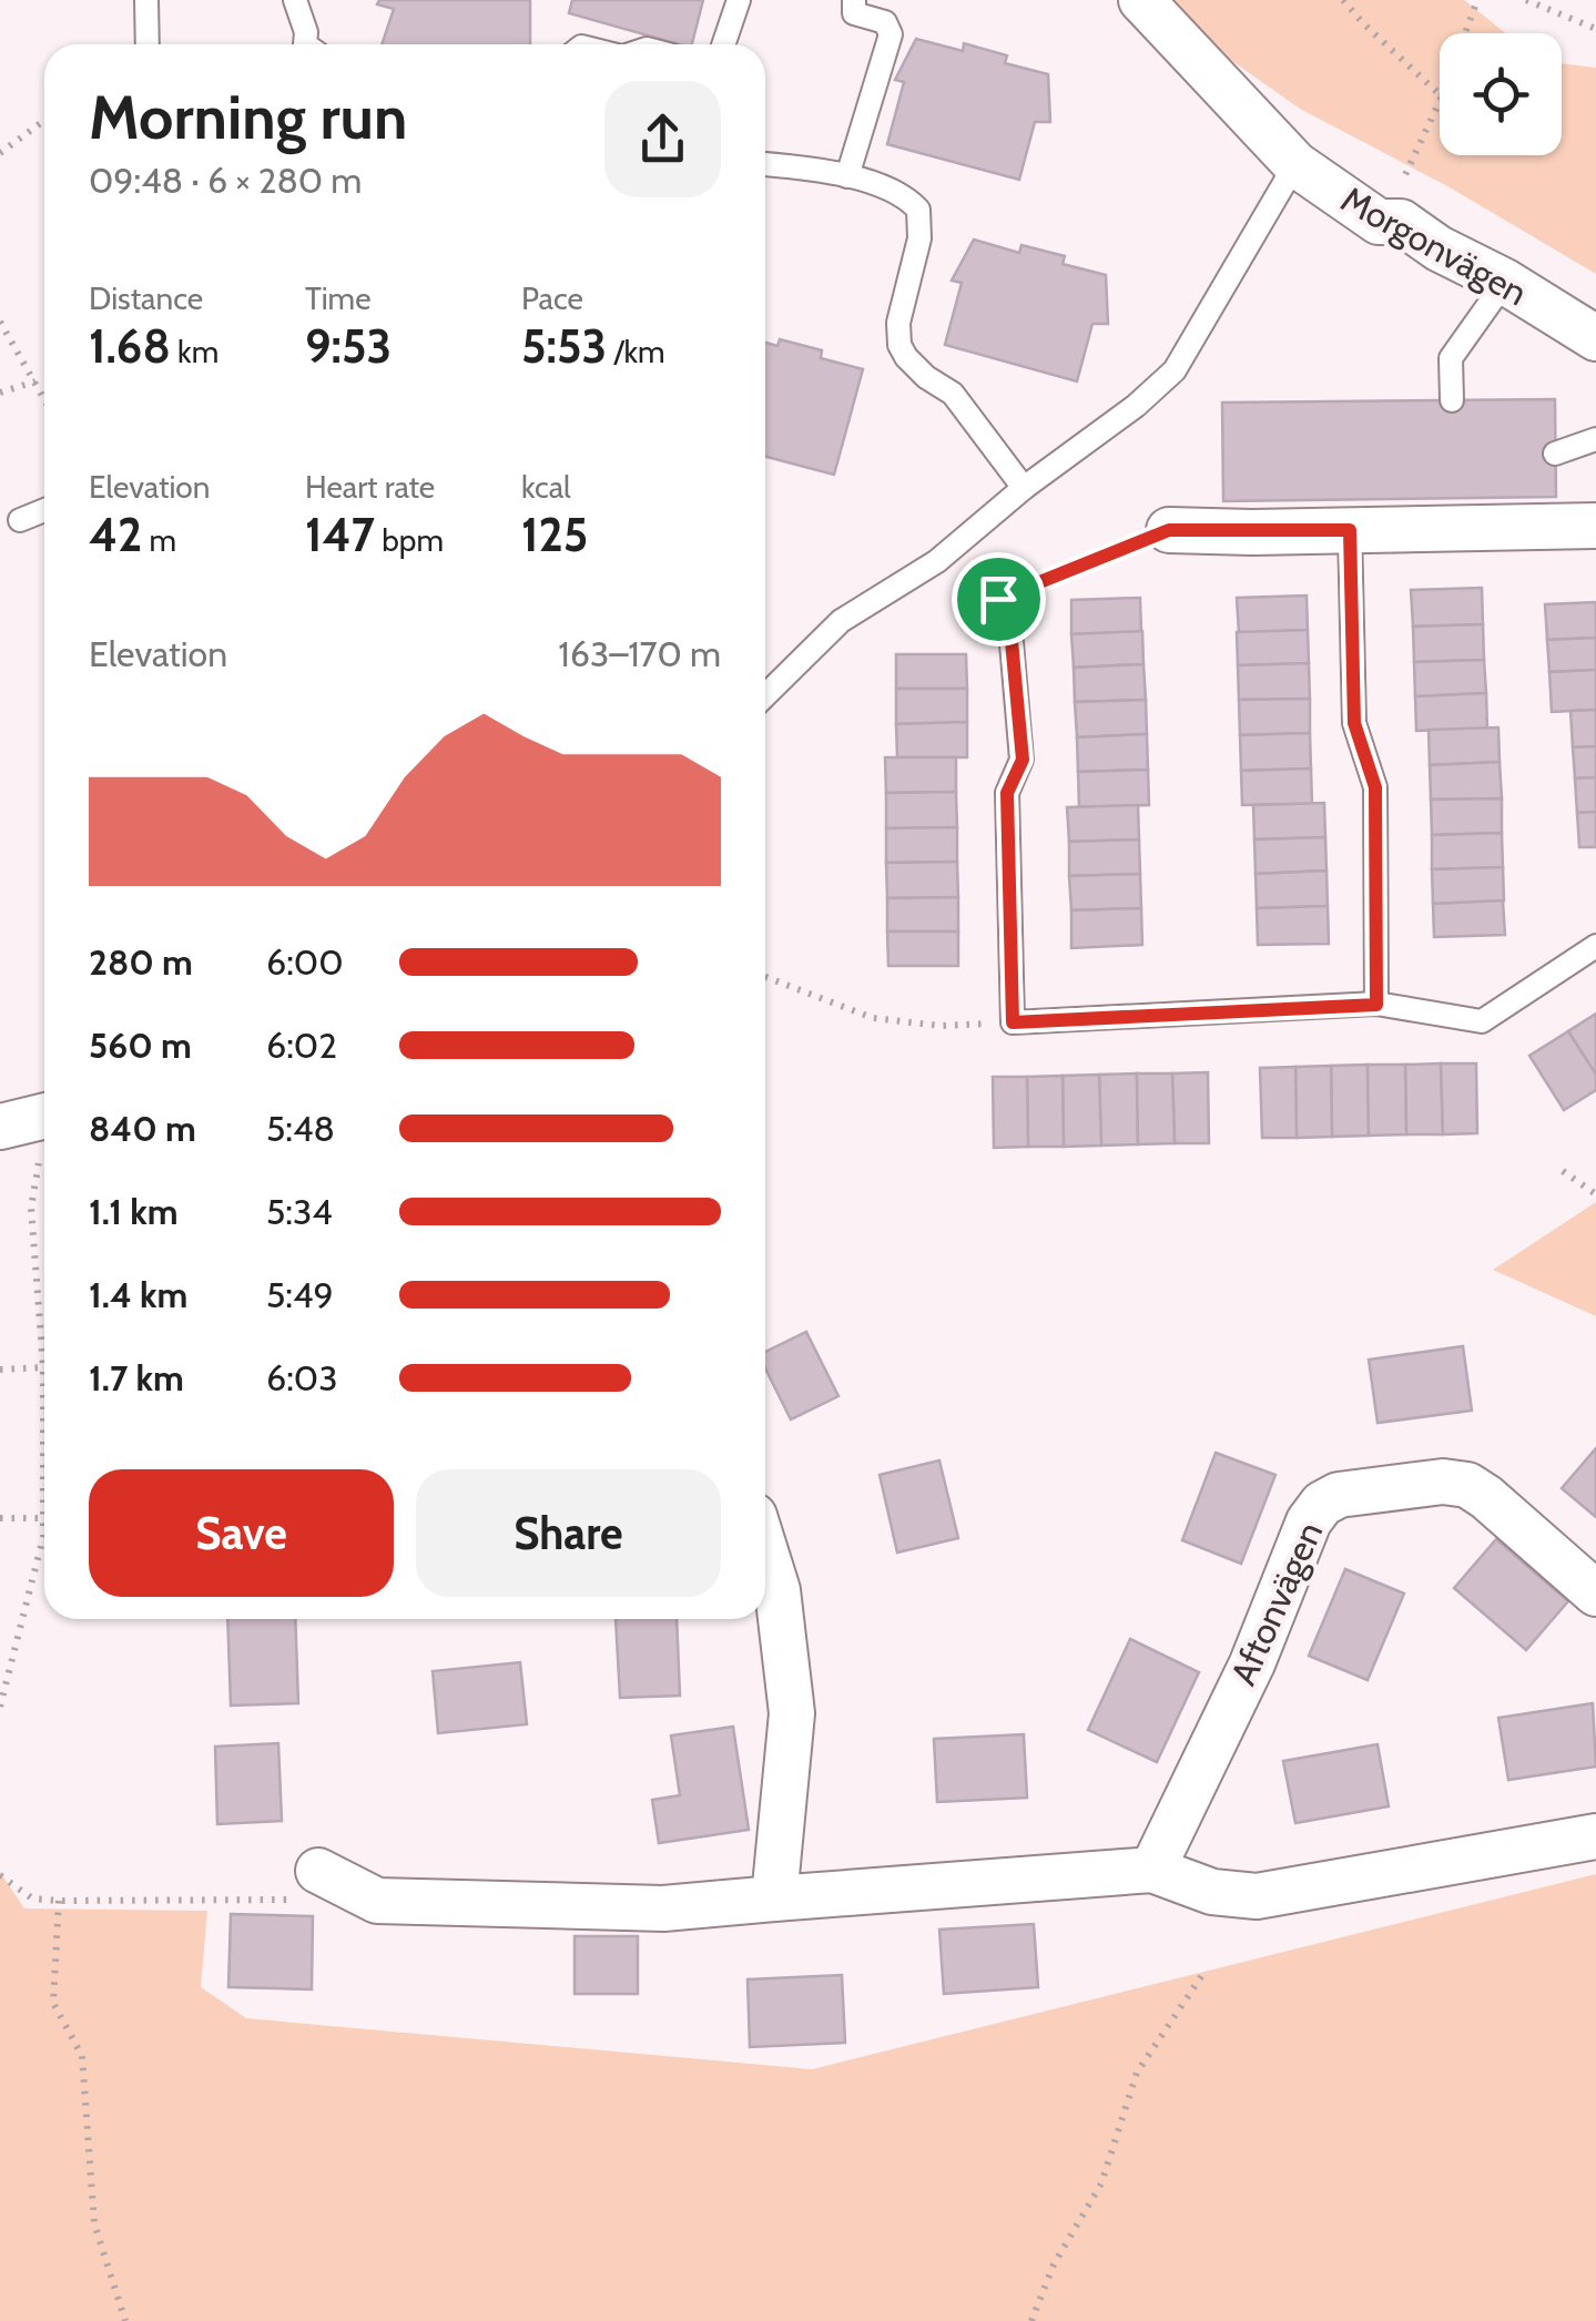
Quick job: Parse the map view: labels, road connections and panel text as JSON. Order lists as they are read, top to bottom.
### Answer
{
  "streets": {
    "street": ["Morgonvägen", "Aftonvägen"]
  },
  "page": {
    "heading": ["Morning run", "09:48 · 6 × 280 m"],
    "stats": [
      ["Distance", "1.68 km"],
      ["Time", "9:53"],
      ["Pace", "5:53 /km"],
      ["Elevation", "42 m"],
      ["Heart rate", "147 bpm"],
      ["kcal", "125"]
    ],
    "chart": ["Elevation", "163–170 m"],
    "list": [
      {
        "name": "280 m",
        "note": "6:00"
      },
      {
        "name": "560 m",
        "note": "6:02"
      },
      {
        "name": "840 m",
        "note": "5:48"
      },
      {
        "name": "1.1 km",
        "note": "5:34"
      },
      {
        "name": "1.4 km",
        "note": "5:49"
      },
      {
        "name": "1.7 km",
        "note": "6:03"
      }
    ],
    "buttons": ["Save", "Share"]
  }
}
